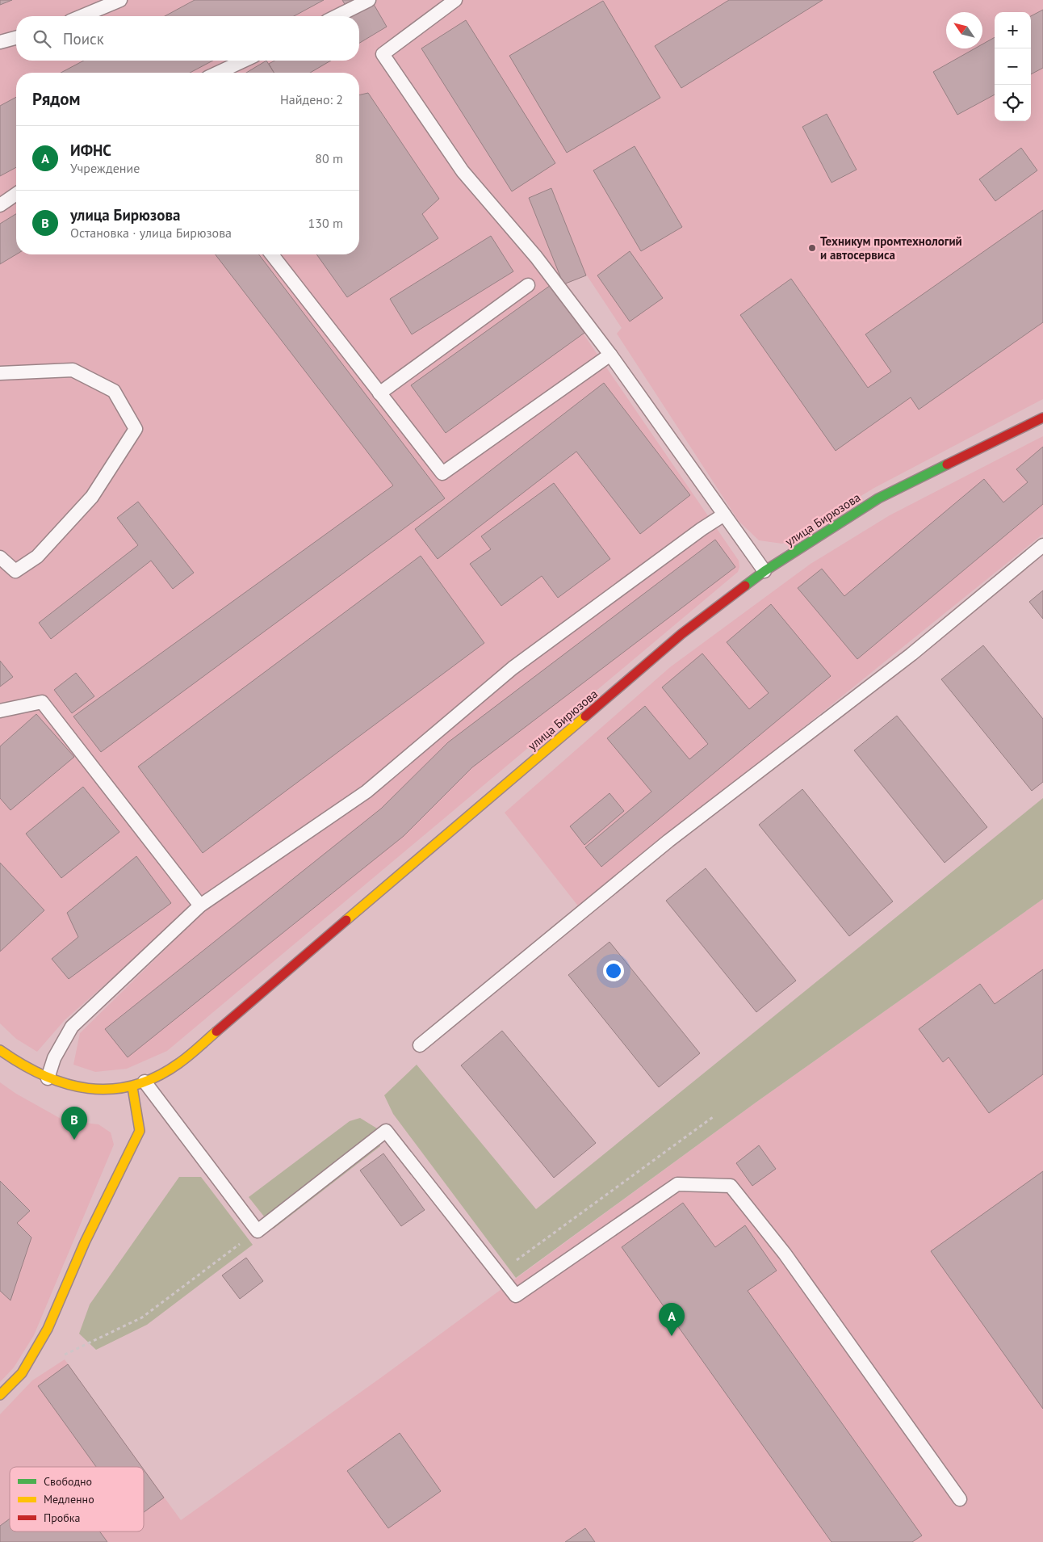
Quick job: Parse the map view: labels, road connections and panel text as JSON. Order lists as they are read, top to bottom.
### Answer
{
  "streets": {
    "main road": ["улица Бирюзова"]
  },
  "places": ["Техникум промтехнологий и автосервиса"],
  "legend": ["Свободно", "Медленно", "Пробка"],
  "north": "top left",
  "page": {
    "map_buttons": ["+", "−"],
    "search": "Поиск",
    "heading": ["Рядом", "Найдено: 2"],
    "list": [
      {
        "mark": "A",
        "name": "ИФНС",
        "note": "Учреждение",
        "value": "80 m"
      },
      {
        "mark": "B",
        "name": "улица Бирюзова",
        "note": "Остановка · улица Бирюзова",
        "value": "130 m"
      }
    ],
    "pins": ["B", "A"]
  }
}
